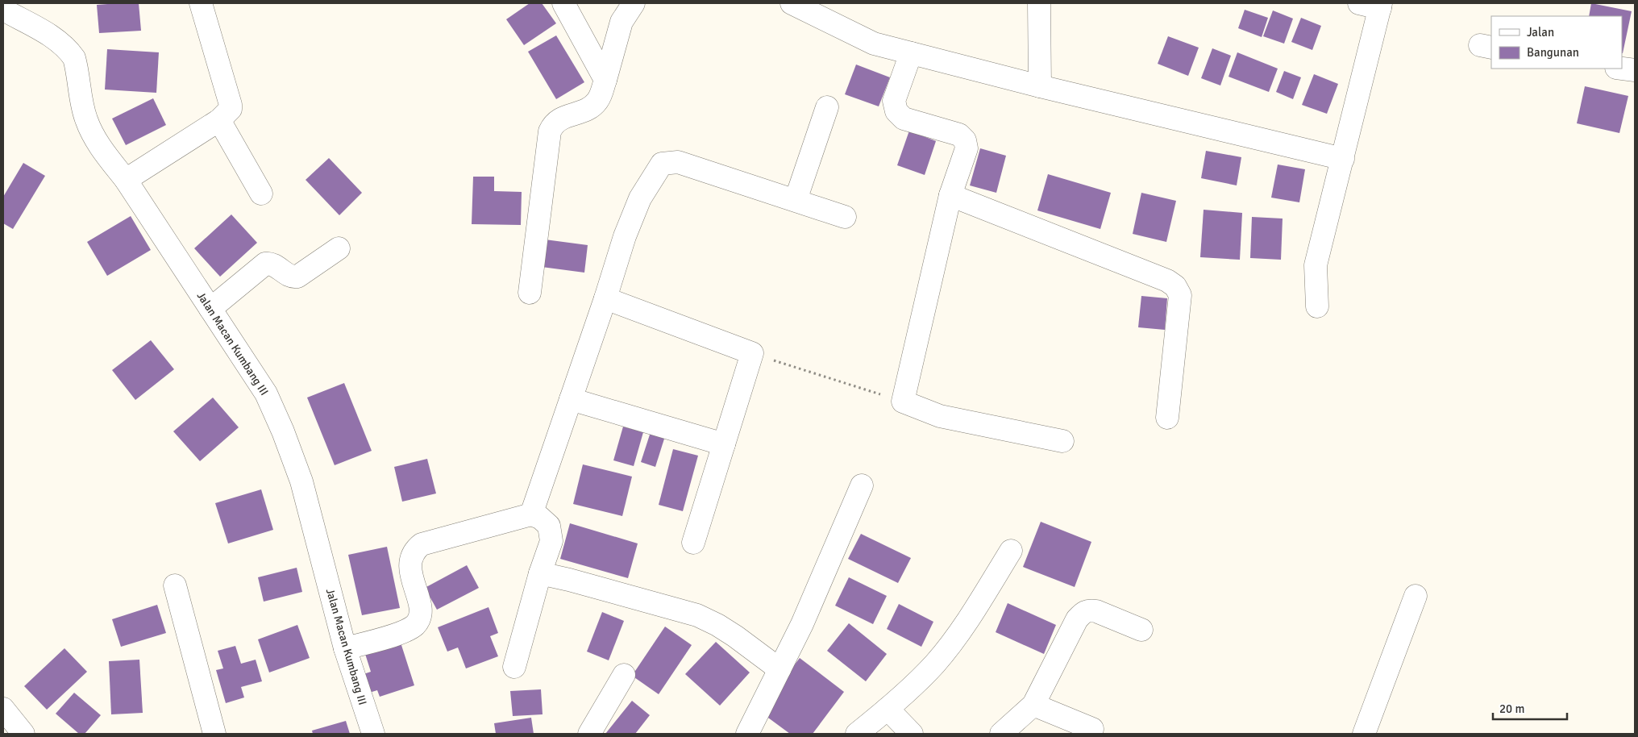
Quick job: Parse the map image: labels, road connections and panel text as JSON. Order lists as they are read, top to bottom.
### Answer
{
  "streets": {
    "street": ["Jalan Macan Kumbang III"]
  },
  "legend": ["Jalan", "Bangunan"],
  "scale_bar": "20 m"
}
